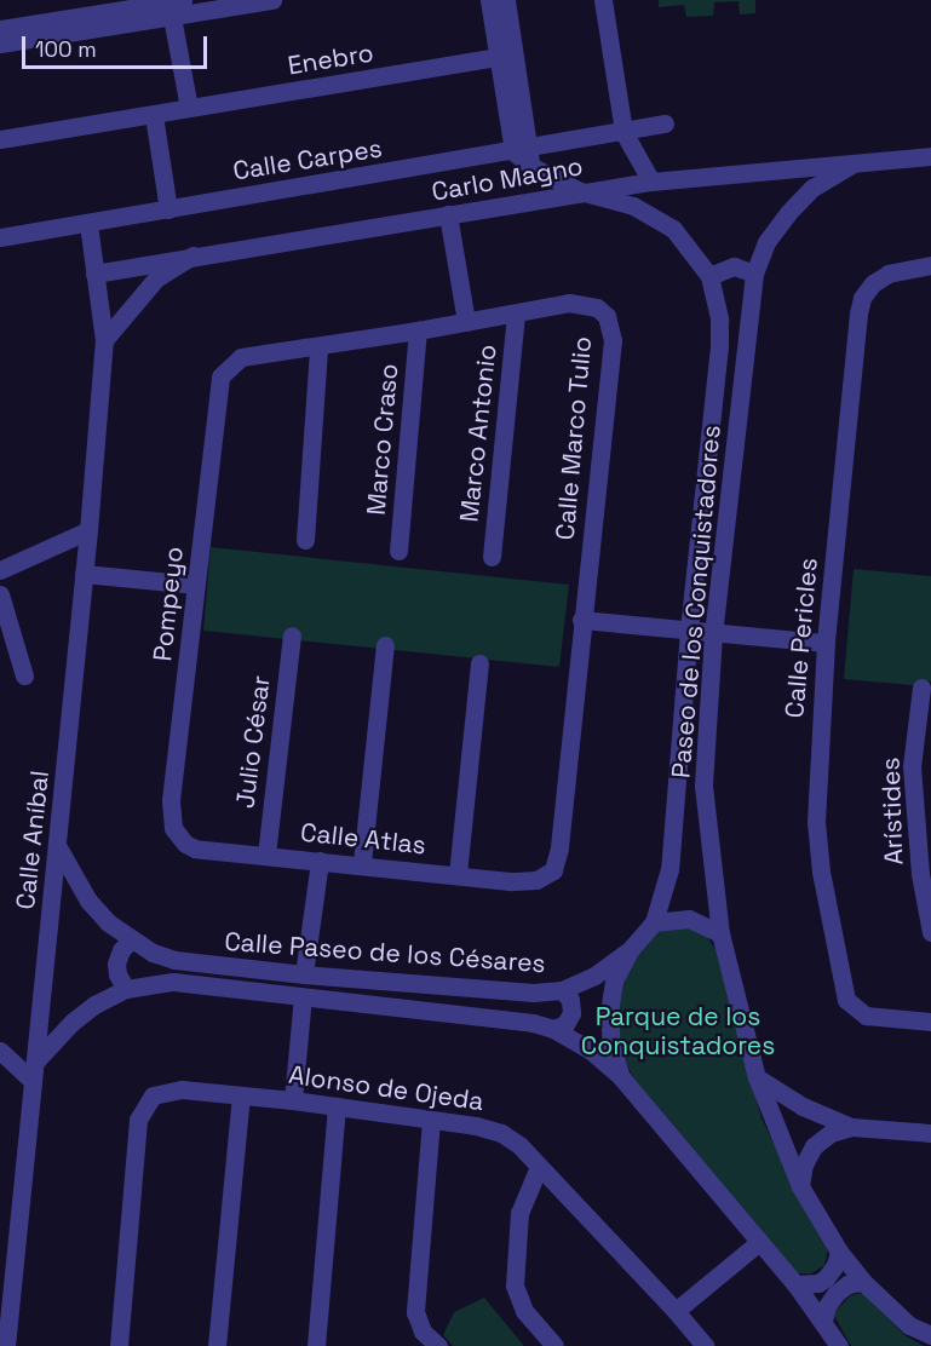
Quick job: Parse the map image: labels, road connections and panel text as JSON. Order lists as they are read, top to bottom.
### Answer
{
  "streets": {
    "street": [
      "Enebro",
      "Calle Carpes",
      "Carlo Magno",
      "Marco Antonio",
      "Calle Marco Tulio",
      "Marco Craso",
      "Paseo de los Conquistadores",
      "Pompeyo",
      "Calle Pericles",
      "Julio César",
      "Arístides",
      "Calle Atlas",
      "Calle Aníbal",
      "Calle Paseo de los Césares",
      "Alonso de Ojeda"
    ]
  },
  "crossings": [
    ["Calle Carpes", "Paseo de los Conquistadores"],
    ["Calle Carpes", "Calle Aníbal"],
    ["Carlo Magno", "Paseo de los Conquistadores"],
    ["Carlo Magno", "Calle Aníbal"],
    ["Marco Antonio", "Calle Marco Tulio"],
    ["Calle Marco Tulio", "Marco Craso"],
    ["Calle Marco Tulio", "Pompeyo"],
    ["Calle Marco Tulio", "Calle Atlas"],
    ["Paseo de los Conquistadores", "Calle Paseo de los Césares"],
    ["Pompeyo", "Calle Atlas"],
    ["Julio César", "Calle Atlas"],
    ["Calle Aníbal", "Calle Paseo de los Césares"]
  ],
  "parks": ["Parque de los Conquistadores"],
  "scale_bar": "100 m"
}
